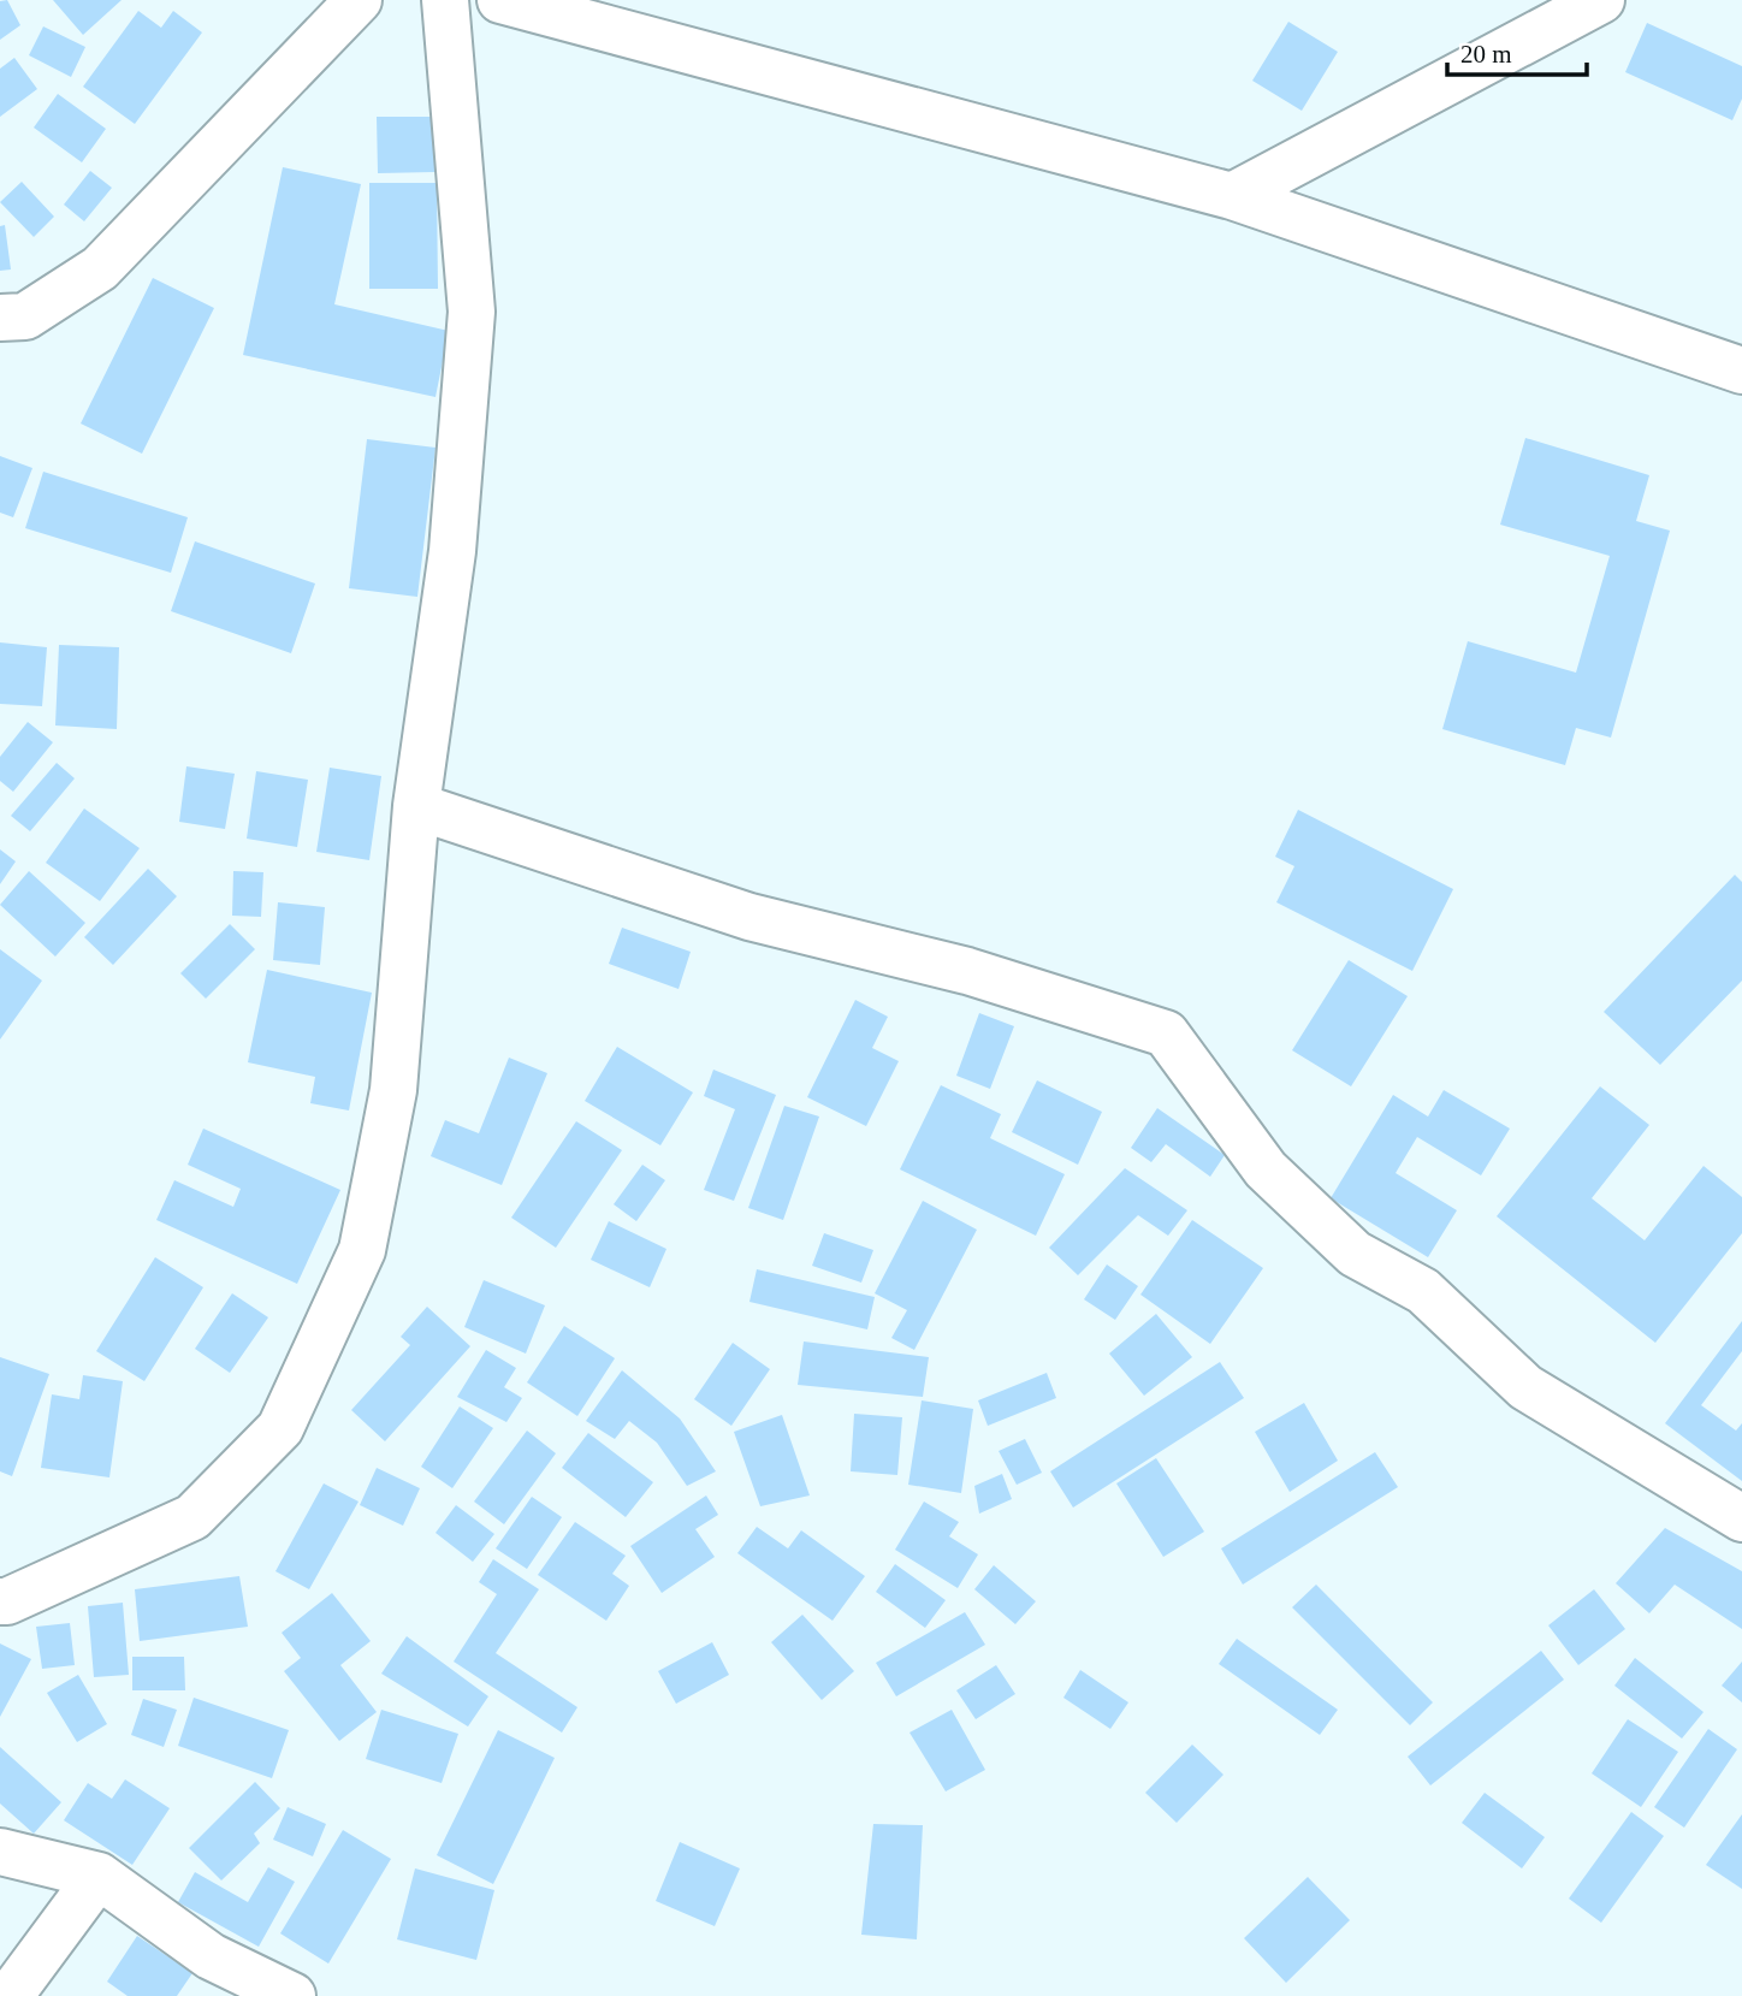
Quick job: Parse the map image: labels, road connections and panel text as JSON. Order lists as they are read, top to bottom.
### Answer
{
  "scale_bar": "20 m"
}
